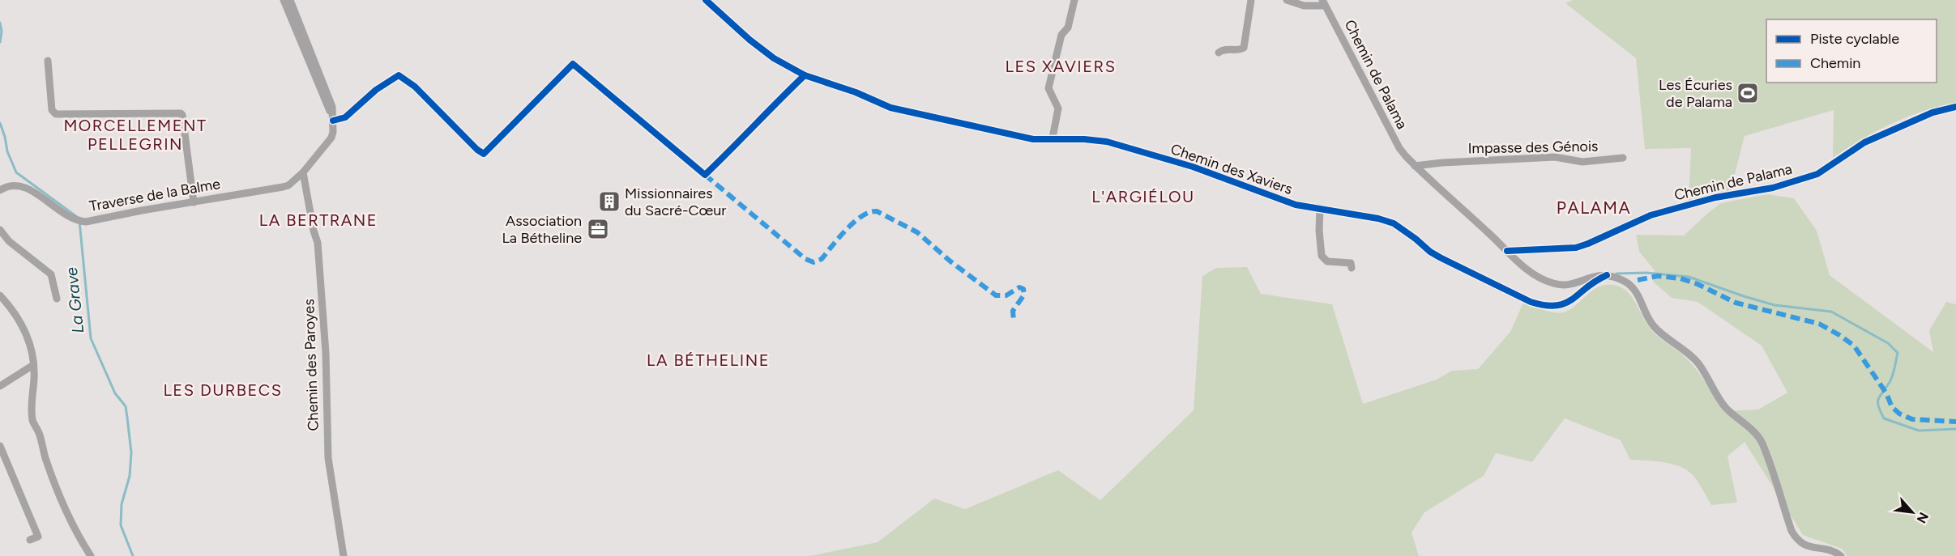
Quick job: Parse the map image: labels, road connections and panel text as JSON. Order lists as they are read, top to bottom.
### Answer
{
  "streets": {
    "street": [
      "Chemin de Palama",
      "Impasse des Génois",
      "Chemin des Xaviers",
      "Traverse de la Balme",
      "Chemin des Paroyes"
    ]
  },
  "crossings": [
    ["Chemin de Palama", "Impasse des Génois"],
    ["Traverse de la Balme", "Chemin des Paroyes"]
  ],
  "districts": [
    "LES XAVIERS",
    "MORCELLEMENT PELLEGRIN",
    "L'ARGIÉLOU",
    "PALAMA",
    "LA BERTRANE",
    "LA BÉTHELINE",
    "LES DURBECS"
  ],
  "water": ["La Grave"],
  "places": {
    "sports": ["Les Écuries de Palama"],
    "building": ["Missionnaires du Sacré-Cœur"],
    "office": ["Association La Bétheline"]
  },
  "legend": ["Piste cyclable", "Chemin"],
  "north": "bottom right"
}
